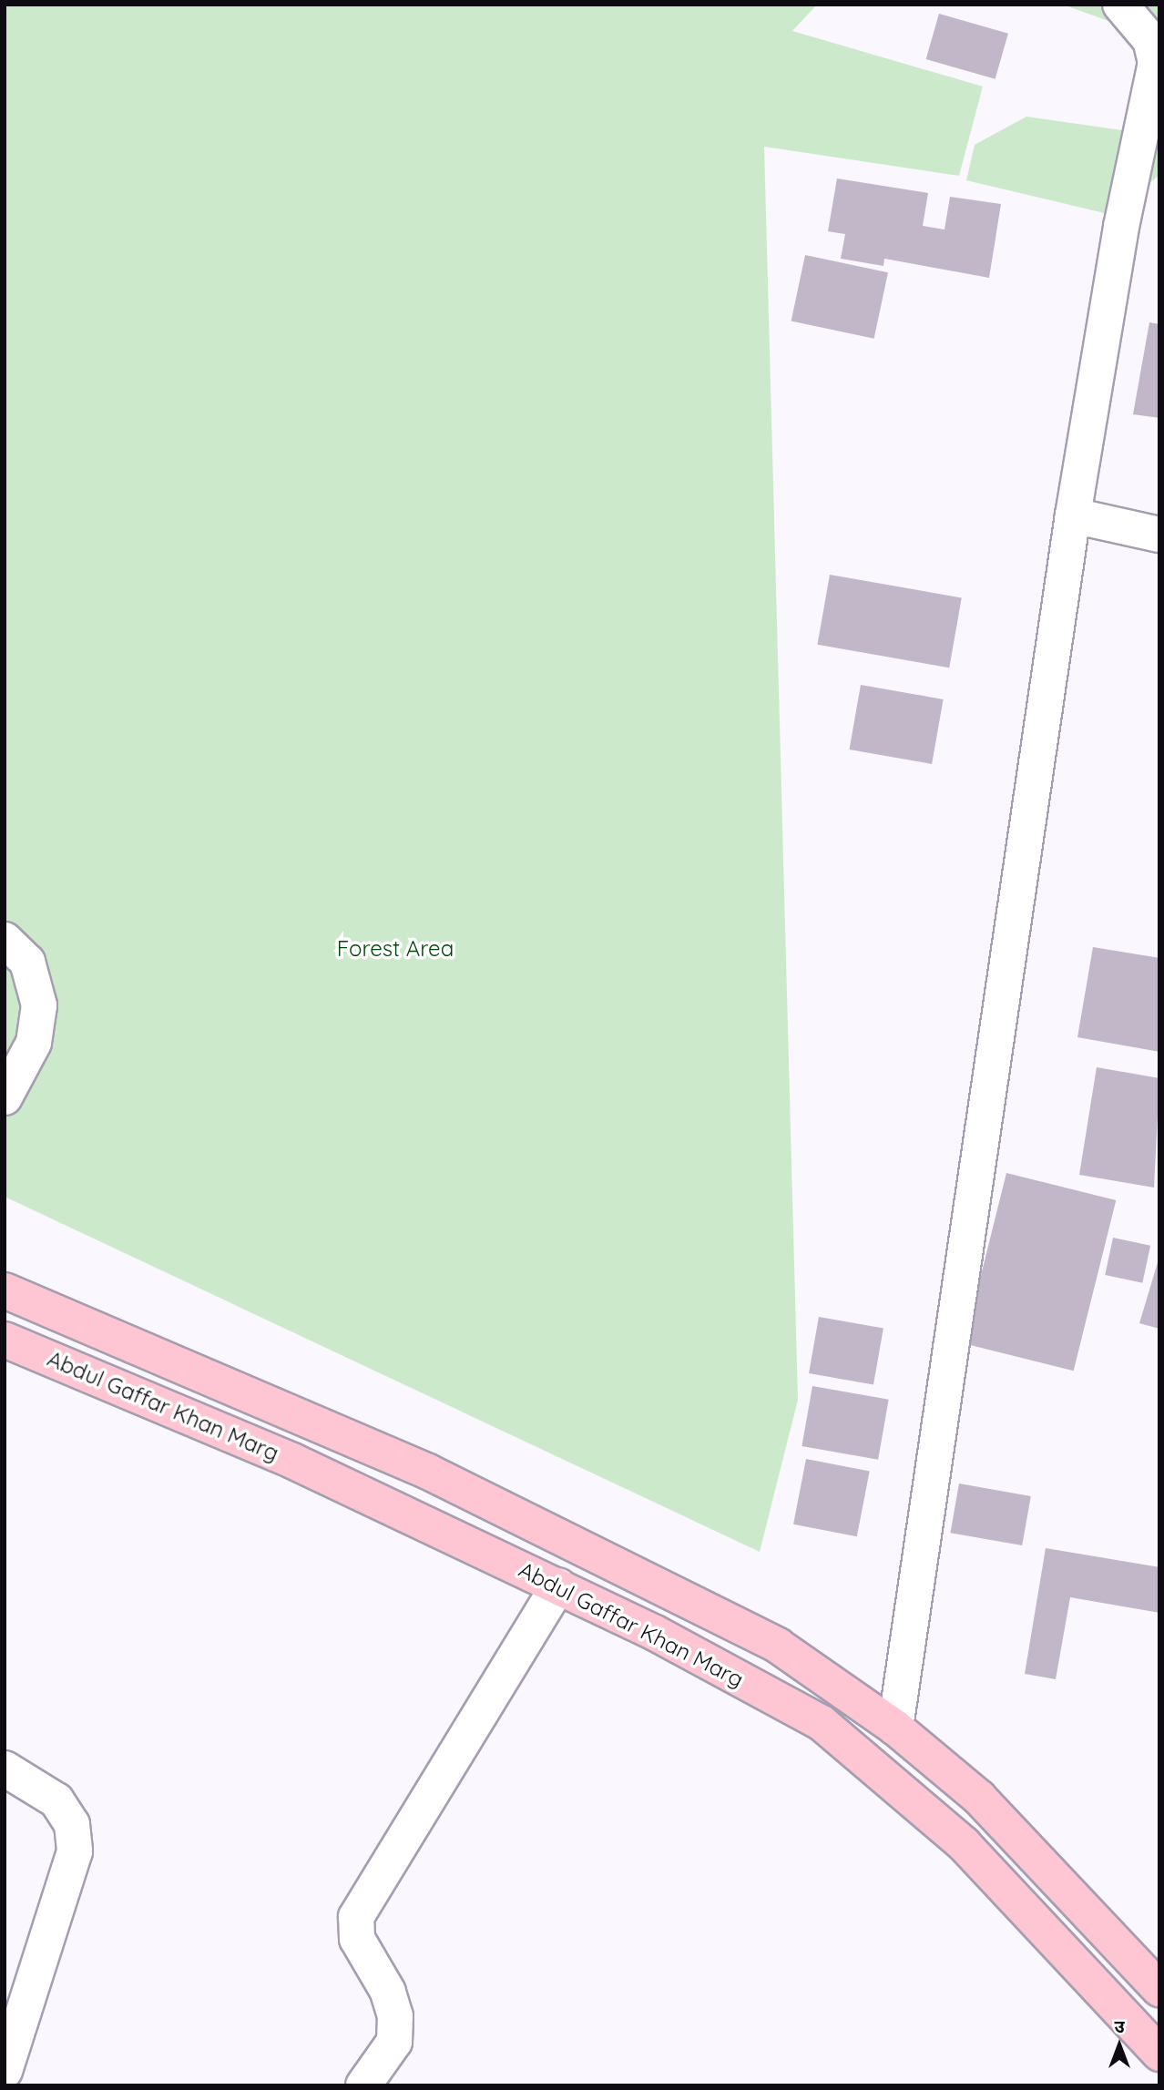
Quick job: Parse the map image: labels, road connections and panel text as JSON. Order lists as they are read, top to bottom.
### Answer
{
  "streets": {
    "main road": ["Abdul Gaffar Khan Marg"]
  },
  "parks": ["Forest Area"],
  "north": "top"
}
